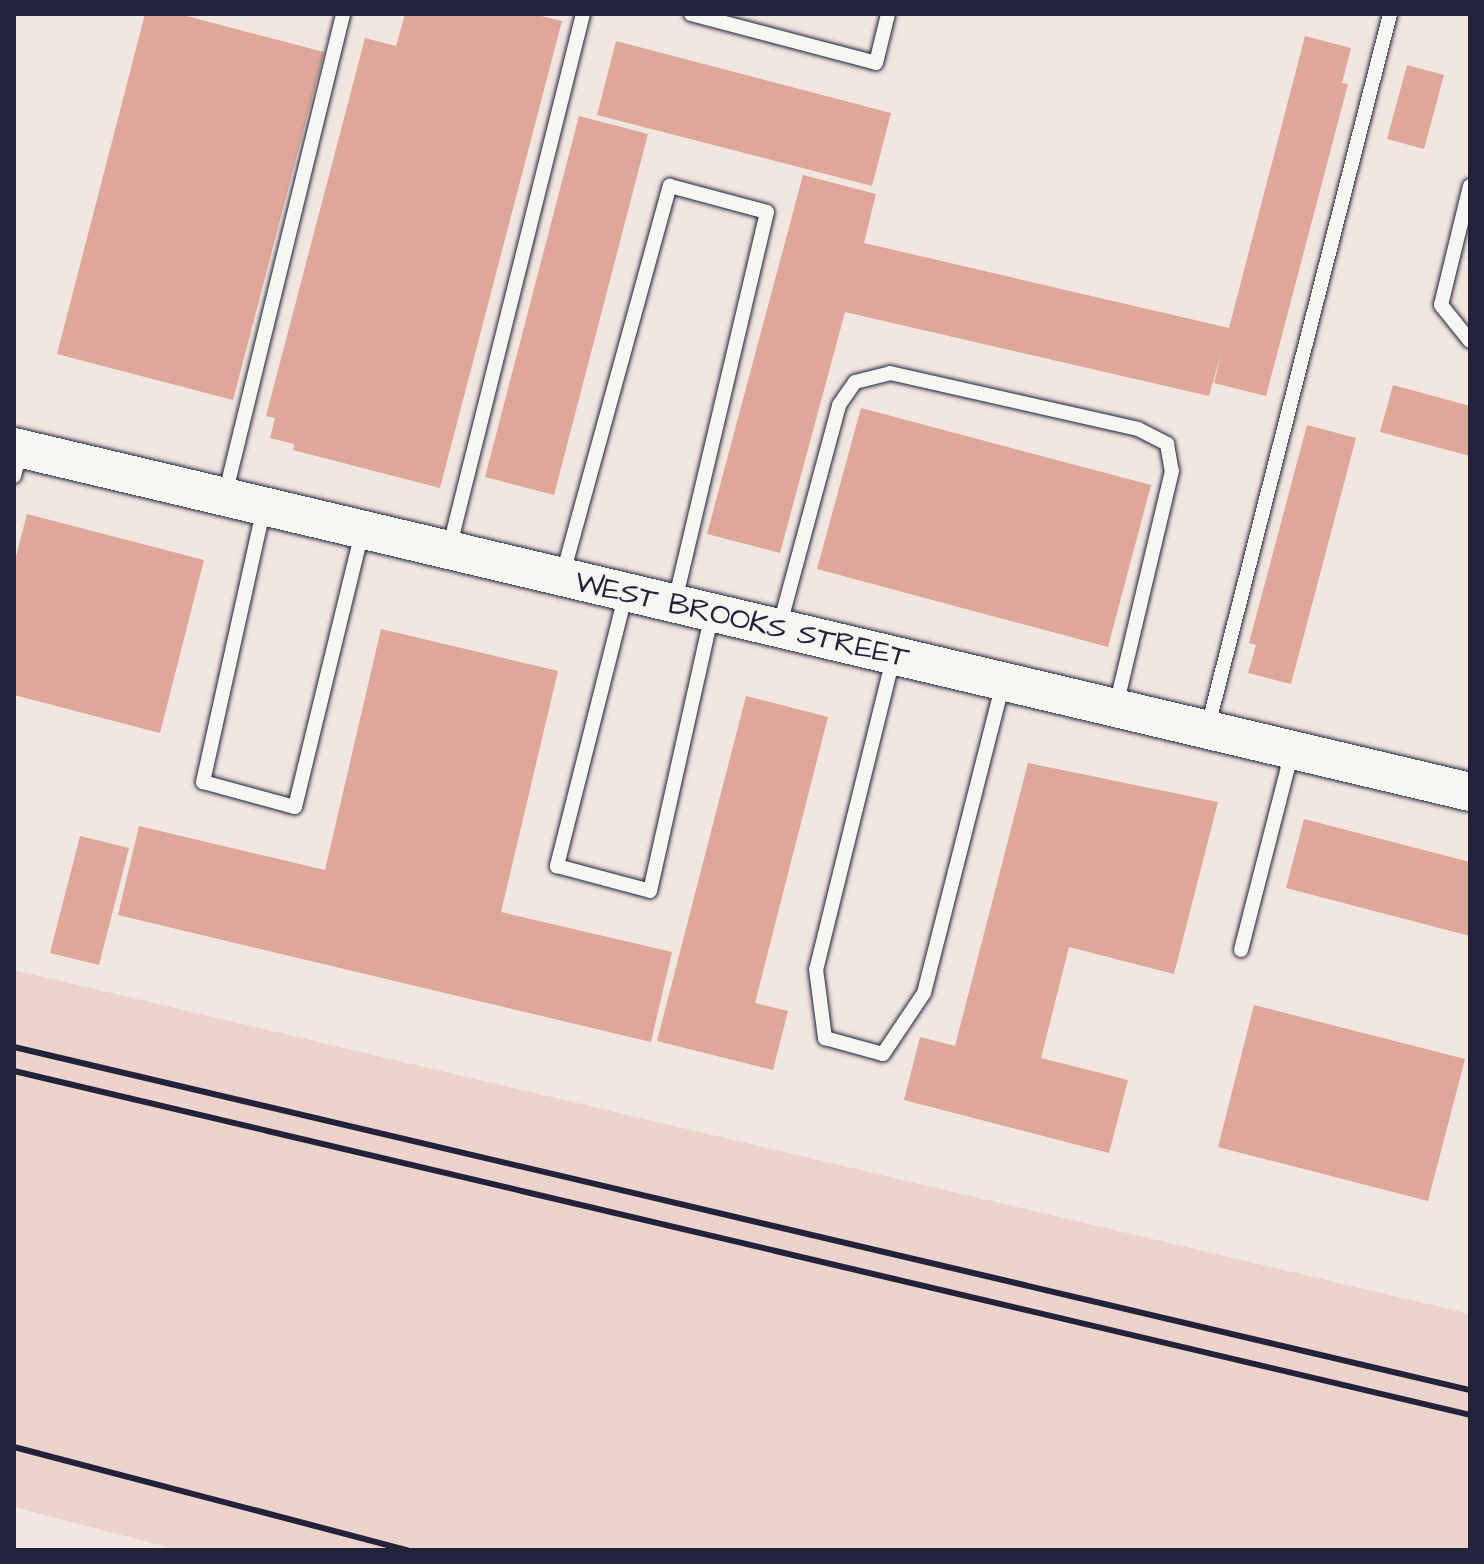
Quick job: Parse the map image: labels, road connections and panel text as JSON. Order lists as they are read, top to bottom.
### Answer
{
  "streets": {
    "street": ["WEST BROOKS STREET"]
  }
}
